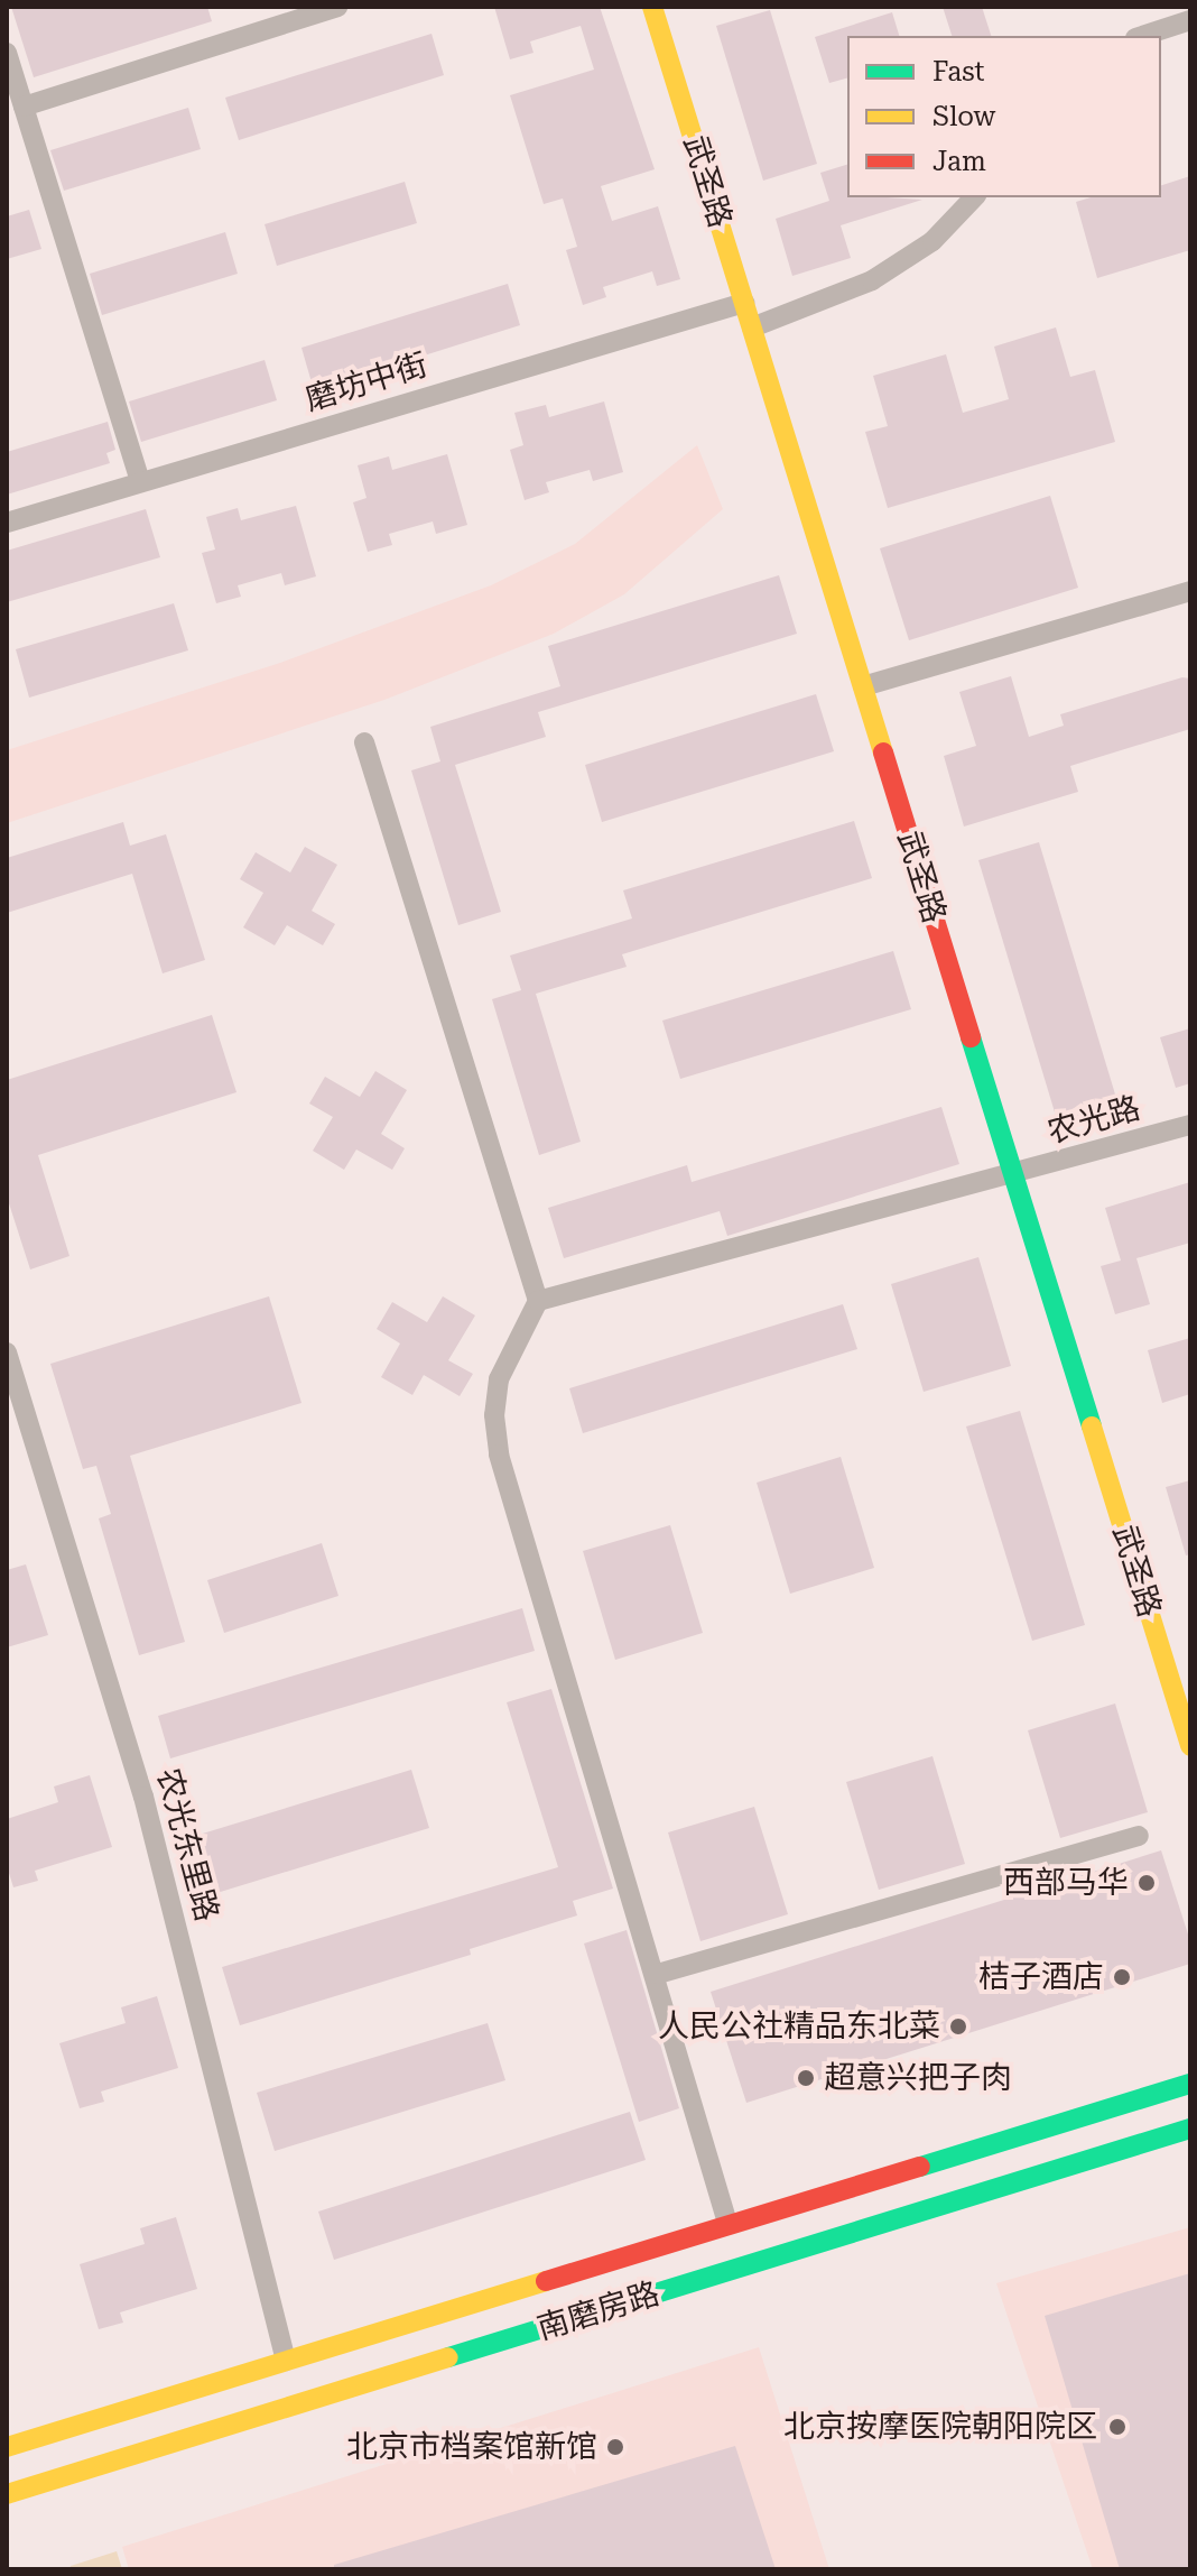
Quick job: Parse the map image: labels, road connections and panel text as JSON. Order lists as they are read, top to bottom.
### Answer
{
  "streets": {
    "main road": ["武圣路", "南磨房路"],
    "street": ["磨坊中街", "农光路", "农光东里路"]
  },
  "crossings": [
    ["武圣路", "磨坊中街"],
    ["武圣路", "农光路"],
    ["农光东里路", "南磨房路"]
  ],
  "places": [
    "西部马华",
    "桔子酒店",
    "人民公社精品东北菜",
    "超意兴把子肉",
    "北京按摩医院朝阳院区",
    "北京市档案馆新馆"
  ],
  "legend": ["Fast", "Slow", "Jam"]
}
